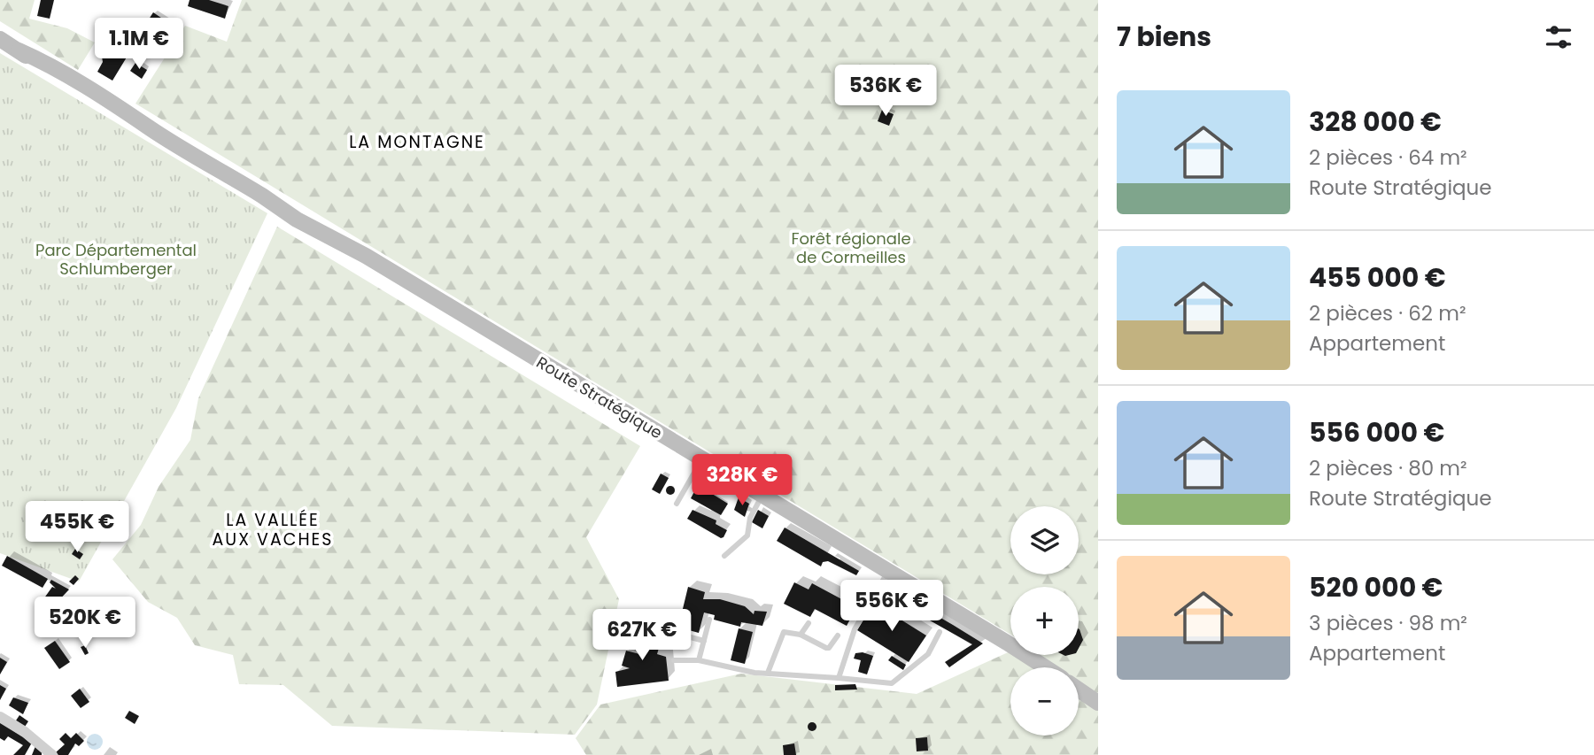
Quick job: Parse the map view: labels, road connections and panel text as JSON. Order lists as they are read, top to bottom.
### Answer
{
  "streets": {
    "street": ["Route Stratégique"]
  },
  "districts": ["LA MONTAGNE", "LA VALLÉE AUX VACHES"],
  "parks": ["Forêt régionale de Cormeilles", "Parc Départemental Schlumberger"],
  "page": {
    "heading": "7 biens",
    "price": [
      "1.1M €",
      "536K €",
      "328K €",
      "455K €",
      "556K €",
      "520K €",
      "627K €"
    ],
    "list": [
      {
        "name": "328 000 €",
        "note": "2 pièces · 64 m² · Route Stratégique"
      },
      {
        "name": "455 000 €",
        "note": "2 pièces · 62 m² · Appartement"
      },
      {
        "name": "556 000 €",
        "note": "2 pièces · 80 m² · Route Stratégique"
      },
      {
        "name": "520 000 €",
        "note": "3 pièces · 98 m² · Appartement"
      }
    ],
    "map_buttons": ["+", "−"]
  }
}
